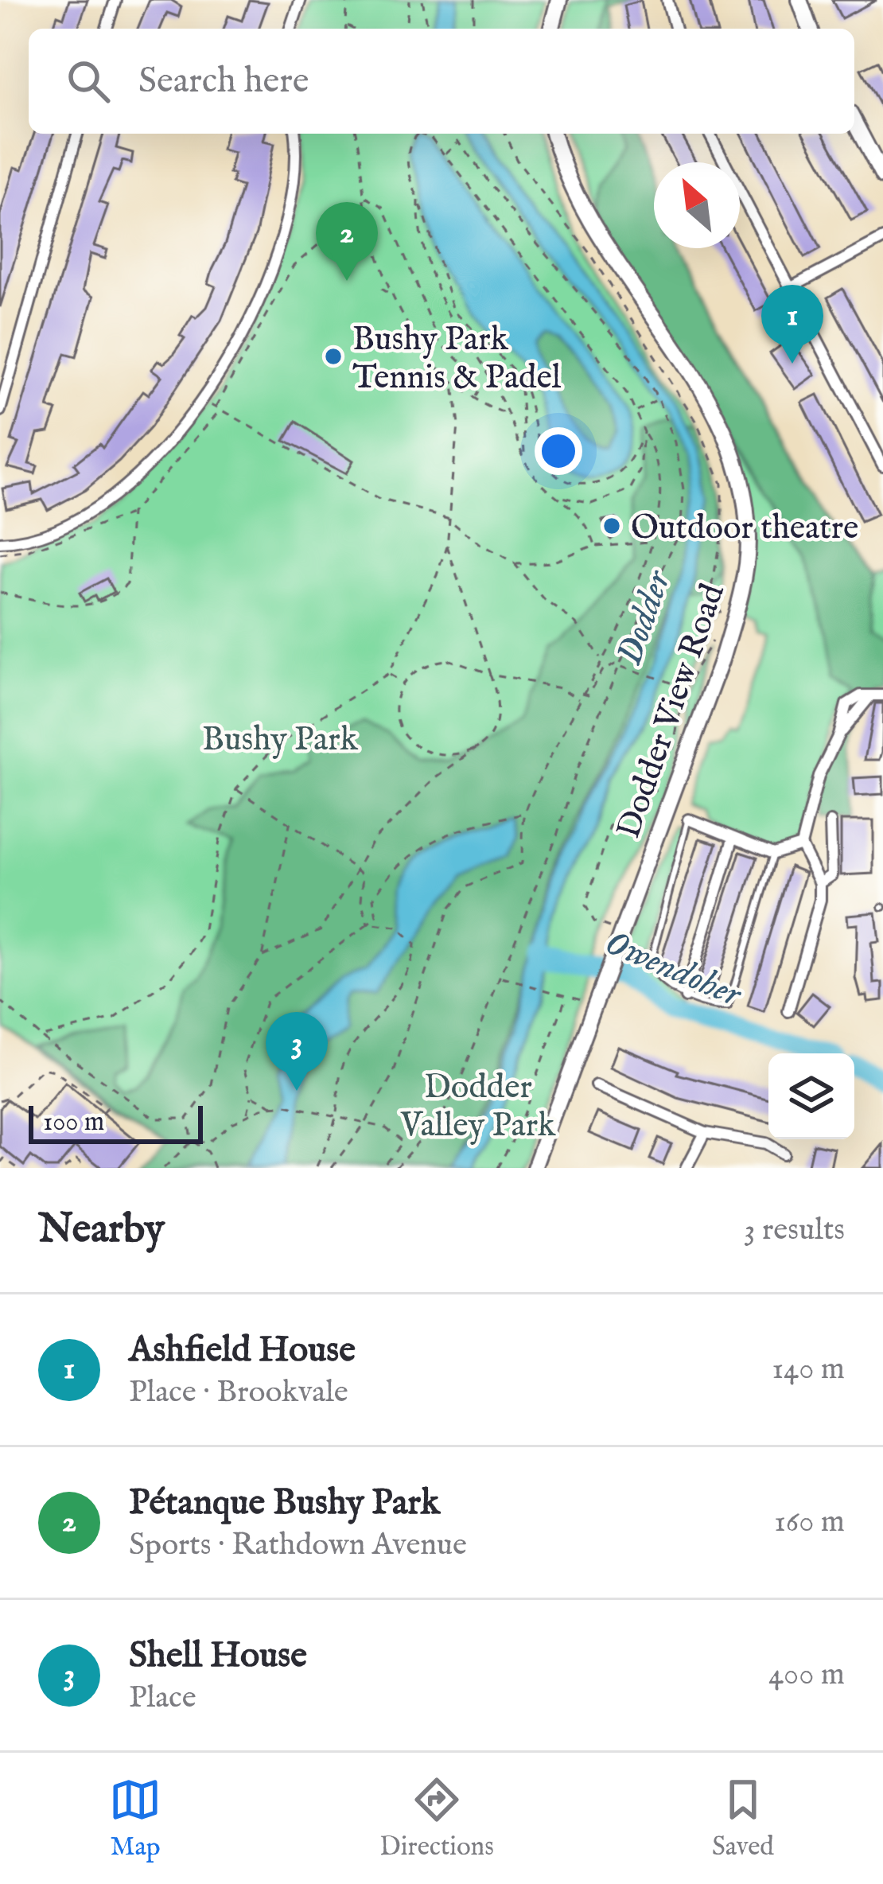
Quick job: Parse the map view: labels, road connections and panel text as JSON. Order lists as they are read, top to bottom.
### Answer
{
  "streets": {
    "main road": ["Dodder View Road"]
  },
  "water": ["Dodder", "Owendoher"],
  "parks": ["Bushy Park", "Dodder Valley Park"],
  "places": ["Bushy Park Tennis & Padel", "Outdoor theatre"],
  "scale_bar": "100 m",
  "north": "top left",
  "page": {
    "search": "Search here",
    "pins": ["2", "1", "3"],
    "scale": "100 m",
    "heading": ["Nearby", "3 results"],
    "list": [
      {
        "mark": "1",
        "name": "Ashfield House",
        "note": "Place · Brookvale",
        "value": "140 m"
      },
      {
        "mark": "2",
        "name": "Pétanque Bushy Park",
        "note": "Sports · Rathdown Avenue",
        "value": "160 m"
      },
      {
        "mark": "3",
        "name": "Shell House",
        "note": "Place",
        "value": "400 m"
      }
    ],
    "nav": ["Map", "Directions", "Saved"]
  }
}
